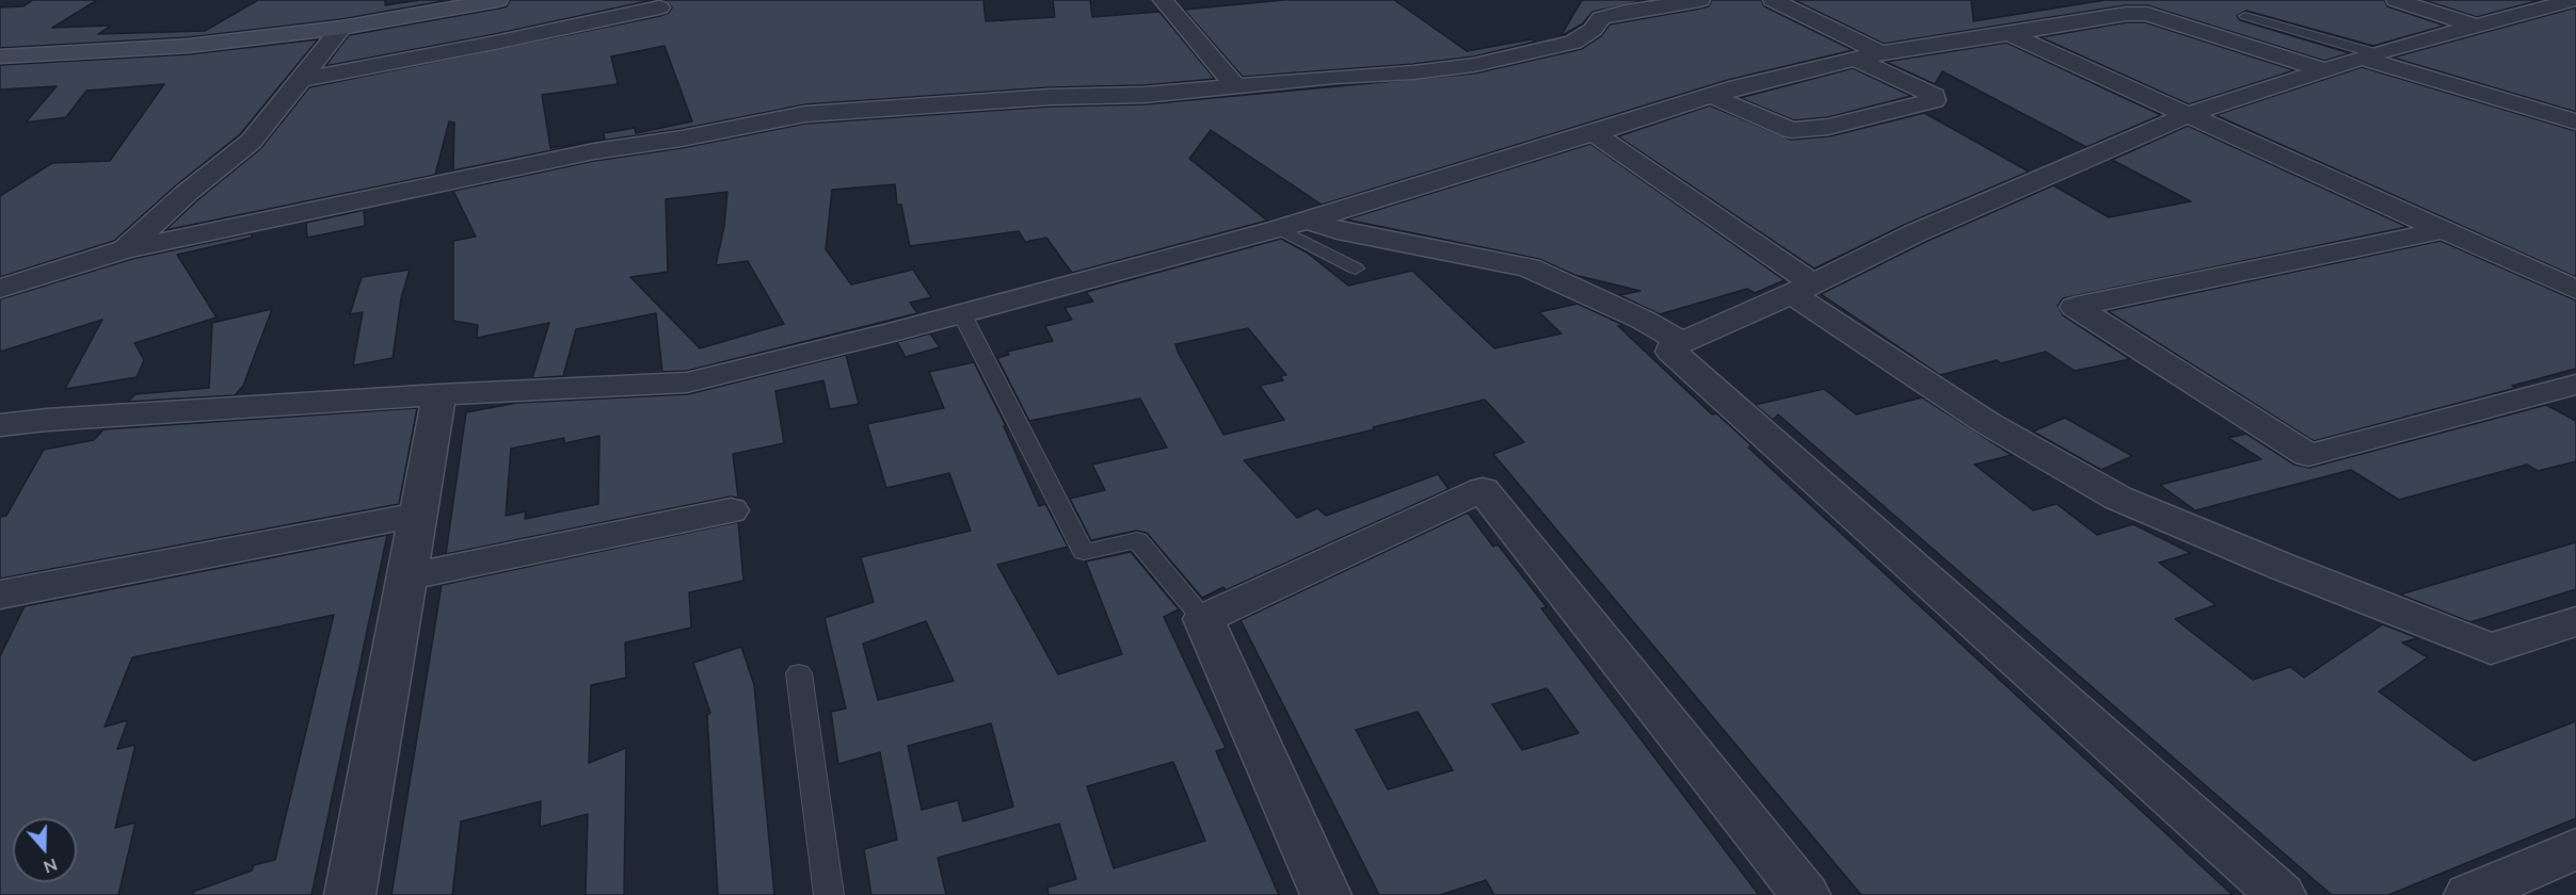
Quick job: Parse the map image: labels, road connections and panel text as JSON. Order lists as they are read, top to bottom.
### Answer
{
  "north": "bottom"
}
